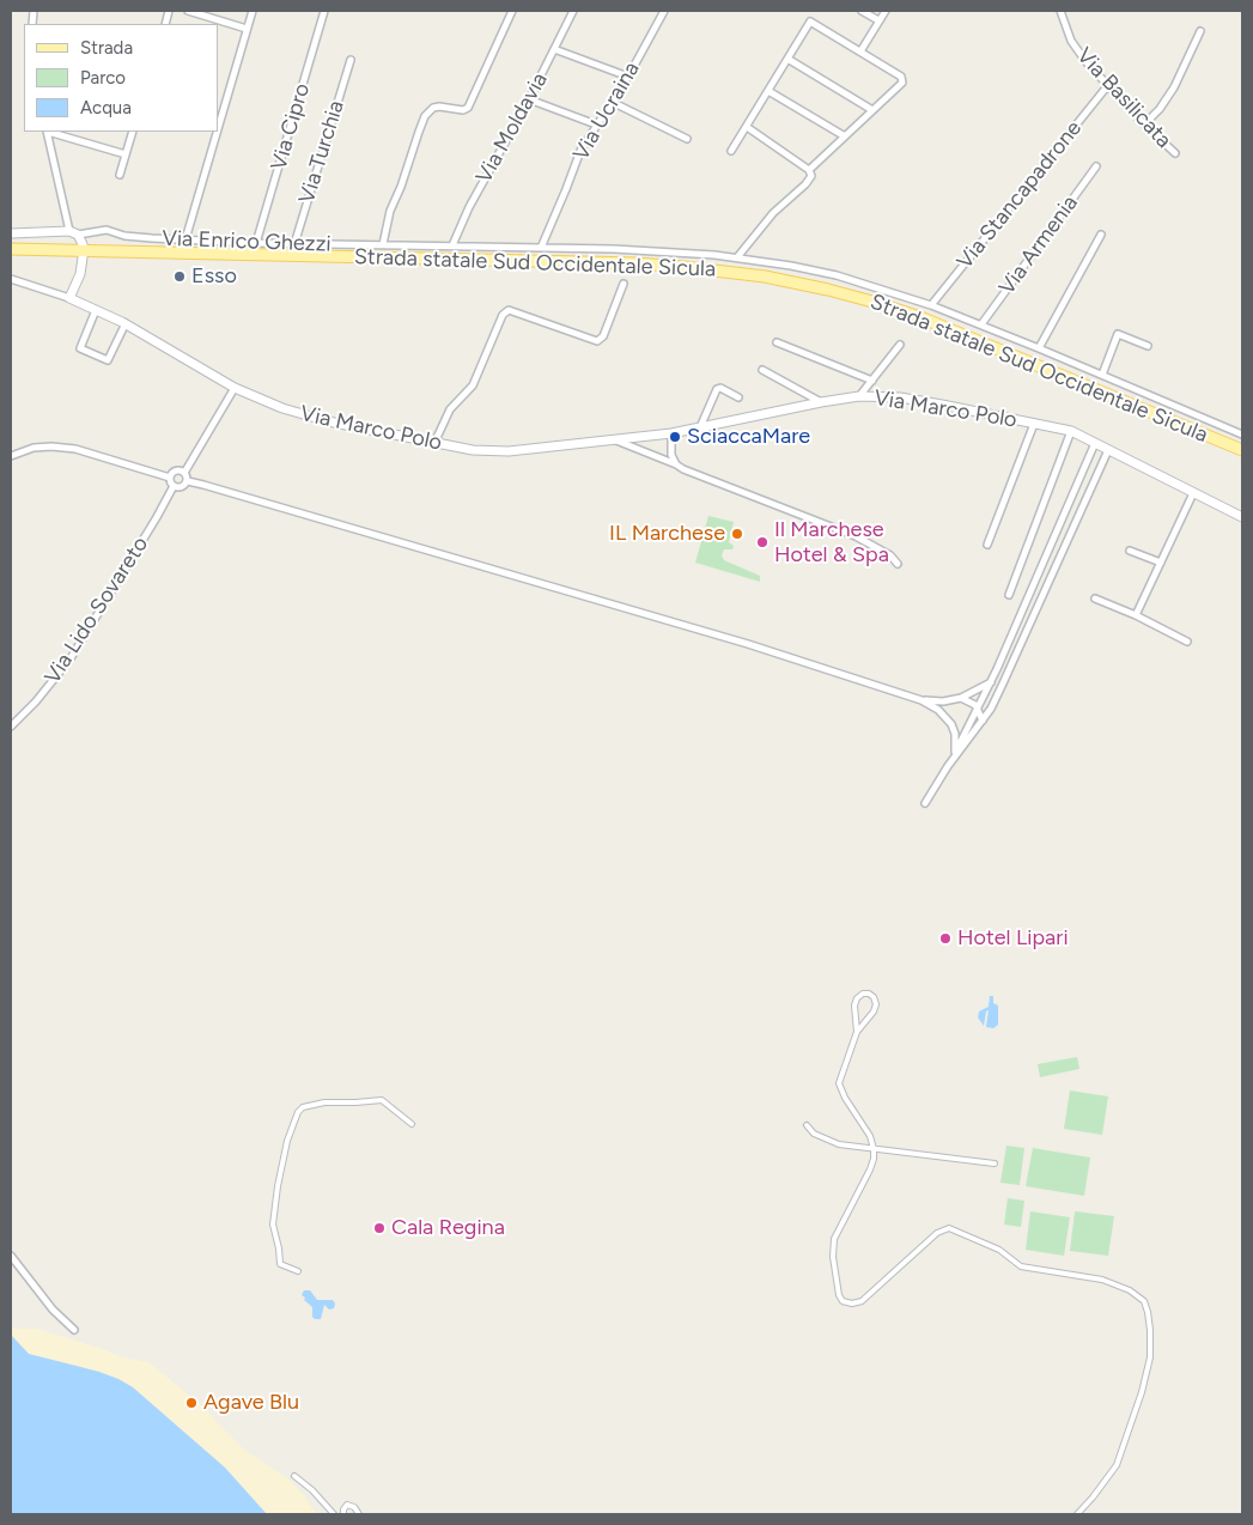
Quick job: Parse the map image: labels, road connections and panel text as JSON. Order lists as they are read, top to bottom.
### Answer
{
  "streets": {
    "main road": ["Strada statale Sud Occidentale Sicula"],
    "street": [
      "Via Basilicata",
      "Via Ucraina",
      "Via Cipro",
      "Via Moldavia",
      "Via Turchia",
      "Via Stancapadrone",
      "Via Enrico Ghezzi",
      "Via Armenia",
      "Via Marco Polo",
      "Via Lido Sovareto"
    ]
  },
  "crossings": [
    ["Via Basilicata", "Via Stancapadrone"],
    ["Via Ucraina", "Via Enrico Ghezzi"],
    ["Via Cipro", "Via Enrico Ghezzi"],
    ["Via Moldavia", "Via Enrico Ghezzi"],
    ["Via Turchia", "Via Enrico Ghezzi"],
    ["Via Stancapadrone", "Via Enrico Ghezzi"],
    ["Via Enrico Ghezzi", "Via Armenia"]
  ],
  "places": [
    "Esso",
    "SciaccaMare",
    "IL Marchese",
    "Il Marchese Hotel & Spa",
    "Hotel Lipari",
    "Cala Regina",
    "Agave Blu"
  ],
  "legend": ["Strada", "Parco", "Acqua"]
}
